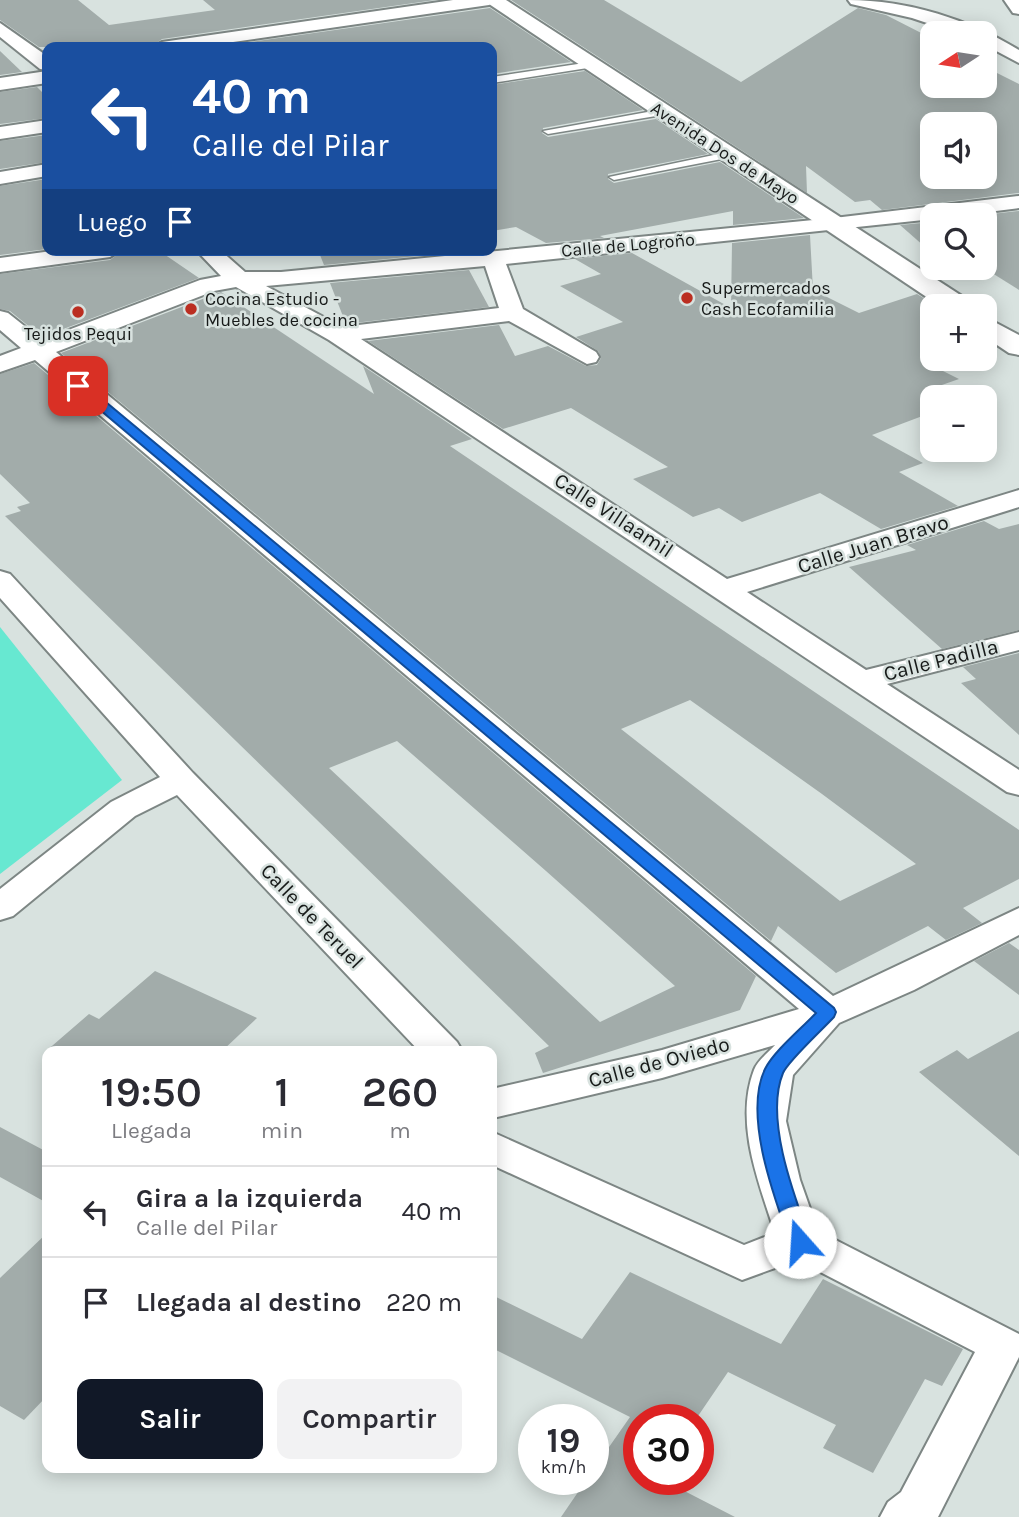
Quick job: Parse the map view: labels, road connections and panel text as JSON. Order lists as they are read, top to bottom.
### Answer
{
  "streets": {
    "street": [
      "Avenida Dos de Mayo",
      "Calle de Logroño",
      "Calle Villaamil",
      "Calle Juan Bravo",
      "Calle Padilla",
      "Calle de Teruel",
      "Calle de Oviedo"
    ]
  },
  "crossings": [
    ["Avenida Dos de Mayo", "Calle de Logroño"],
    ["Calle de Logroño", "Calle Villaamil"],
    ["Calle Villaamil", "Calle Juan Bravo"],
    ["Calle Villaamil", "Calle Padilla"]
  ],
  "places": ["Supermercados Cash Ecofamilia", "Cocina Estudio - Muebles de cocina", "Tejidos Pequi"],
  "north": "left",
  "page": {
    "map_buttons": ["+", "−"],
    "turn": ["40 m", "Calle del Pilar"],
    "then": "Luego",
    "eta": [
      "19:50",
      "Llegada",
      "1",
      "min",
      "260",
      "m"
    ],
    "list": [
      {
        "name": "Gira a la izquierda",
        "note": "Calle del Pilar",
        "value": "40 m"
      },
      {
        "name": "Llegada al destino",
        "value": "220 m"
      }
    ],
    "buttons": ["Salir", "Compartir"],
    "speed": "19 km/h",
    "limit": "30"
  }
}
